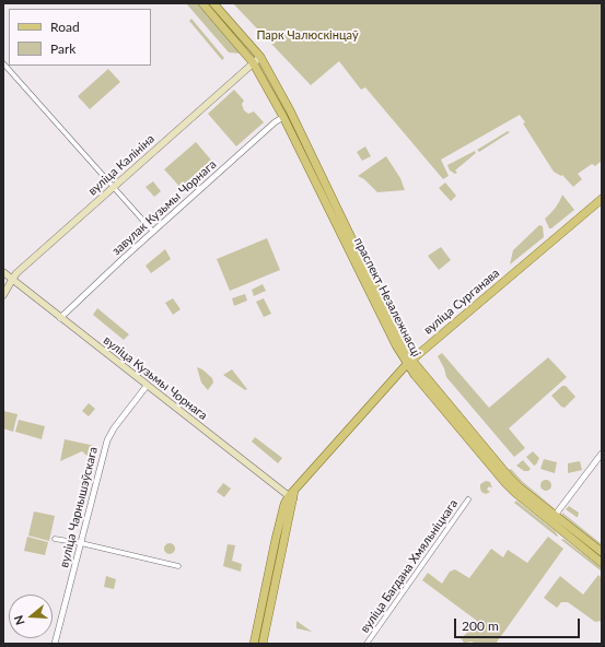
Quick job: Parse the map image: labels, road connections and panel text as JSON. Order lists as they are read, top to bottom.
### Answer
{
  "streets": {
    "main road": [
      "вуліца Калініна",
      "праспект Незалежнасці",
      "вуліца Сурганава",
      "вуліца Кузьмы Чорнага"
    ],
    "street": ["завулак Кузьмы Чорнага", "вуліца Чарнышэўскага", "вуліца Багдана Хмяльніцкага"]
  },
  "crossings": [
    ["вуліца Калініна", "праспект Незалежнасці"],
    ["вуліца Калініна", "вуліца Кузьмы Чорнага"],
    ["завулак Кузьмы Чорнага", "праспект Незалежнасці"],
    ["завулак Кузьмы Чорнага", "вуліца Кузьмы Чорнага"],
    ["праспект Незалежнасці", "вуліца Сурганава"],
    ["вуліца Сурганава", "вуліца Кузьмы Чорнага"],
    ["вуліца Кузьмы Чорнага", "вуліца Чарнышэўскага"]
  ],
  "parks": ["Парк Чалюскінцаў"],
  "legend": ["Road", "Park"],
  "scale_bar": "200 m",
  "north": "left"
}
